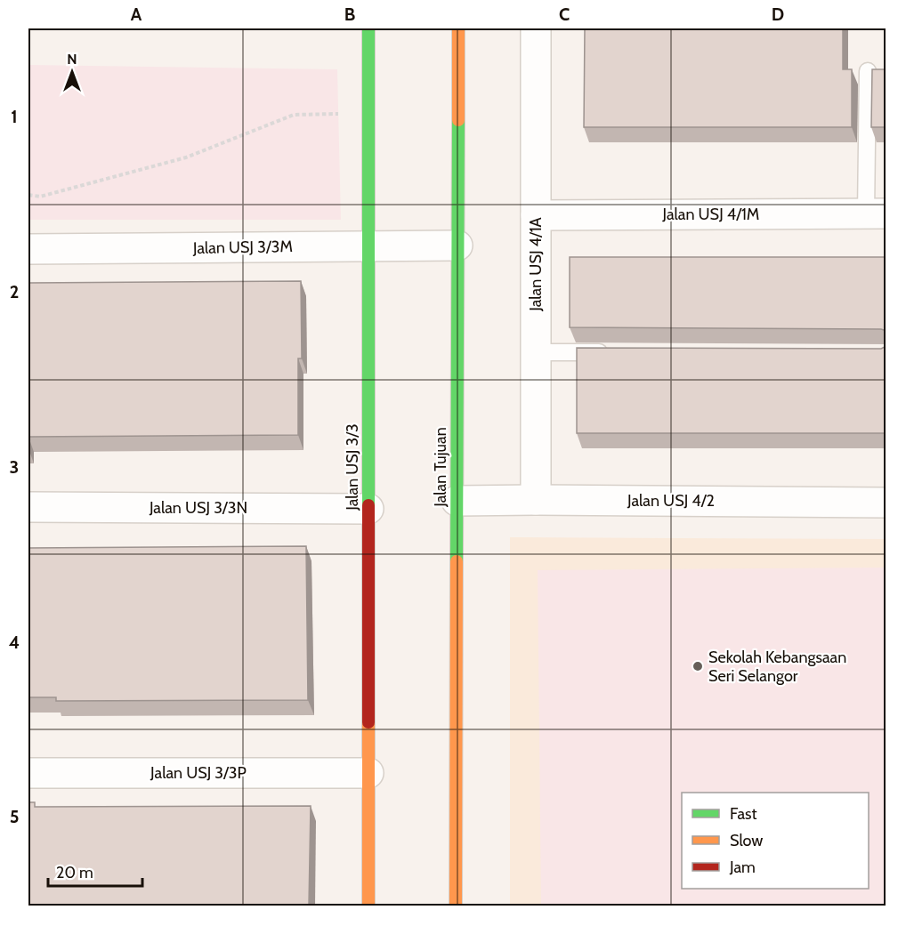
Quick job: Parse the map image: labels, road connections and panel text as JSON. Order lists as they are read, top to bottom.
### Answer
{
  "streets": {
    "street": [
      "Jalan USJ 4/1M",
      "Jalan USJ 3/3M",
      "Jalan USJ 4/1A",
      "Jalan USJ 3/3",
      "Jalan Tujuan",
      "Jalan USJ 4/2",
      "Jalan USJ 3/3N",
      "Jalan USJ 3/3P"
    ]
  },
  "crossings": [
    ["Jalan USJ 4/1M", "Jalan USJ 4/1A"],
    ["Jalan USJ 3/3M", "Jalan USJ 3/3"],
    ["Jalan USJ 3/3M", "Jalan Tujuan"],
    ["Jalan USJ 4/1A", "Jalan USJ 4/2"],
    ["Jalan USJ 3/3", "Jalan USJ 3/3N"],
    ["Jalan USJ 3/3", "Jalan USJ 3/3P"],
    ["Jalan Tujuan", "Jalan USJ 4/2"]
  ],
  "places": ["Sekolah Kebangsaan Seri Selangor"],
  "legend": ["Fast", "Slow", "Jam"],
  "scale_bar": "20 m",
  "north": "top",
  "grid": {
    "columns": [
      "A",
      "B",
      "C",
      "D"
    ],
    "rows": [
      "1",
      "2",
      "3",
      "4",
      "5"
    ]
  }
}
